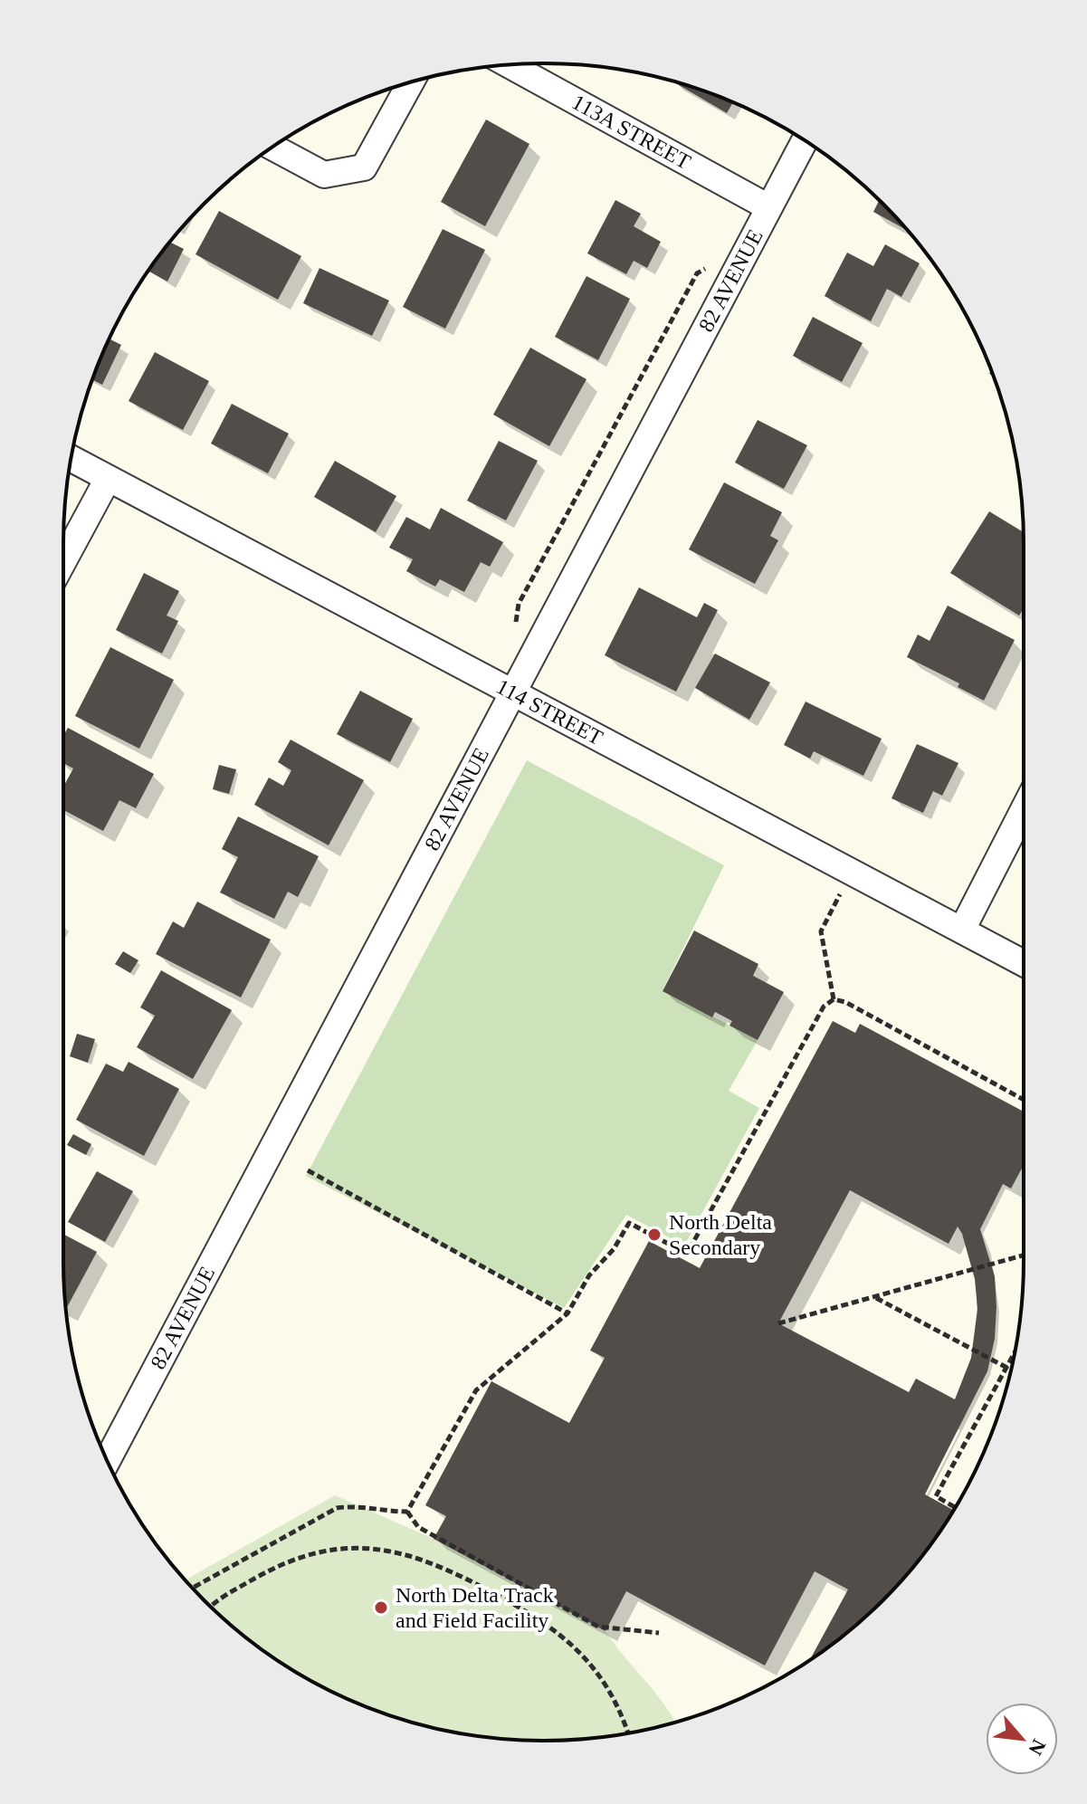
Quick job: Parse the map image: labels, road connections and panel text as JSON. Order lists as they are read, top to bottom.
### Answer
{
  "streets": {
    "street": ["113A STREET", "82 AVENUE", "114 STREET"]
  },
  "crossings": [
    ["113A STREET", "82 AVENUE"],
    ["82 AVENUE", "114 STREET"]
  ],
  "places": ["North Delta Secondary", "North Delta Track and Field Facility"],
  "north": "bottom right"
}
